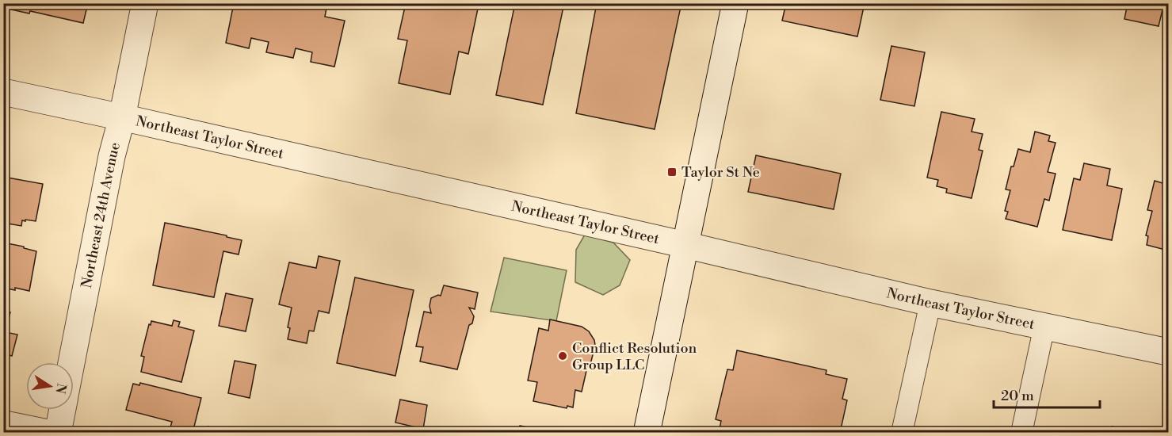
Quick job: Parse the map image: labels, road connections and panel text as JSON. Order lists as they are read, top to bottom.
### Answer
{
  "streets": {
    "street": ["Northeast Taylor Street", "Northeast 24th Avenue"]
  },
  "crossings": [
    ["Northeast Taylor Street", "Northeast 24th Avenue"]
  ],
  "places": {
    "transit": ["Taylor St Ne"],
    "other": ["Conflict Resolution Group LLC"]
  },
  "scale_bar": "20 m",
  "north": "right"
}
